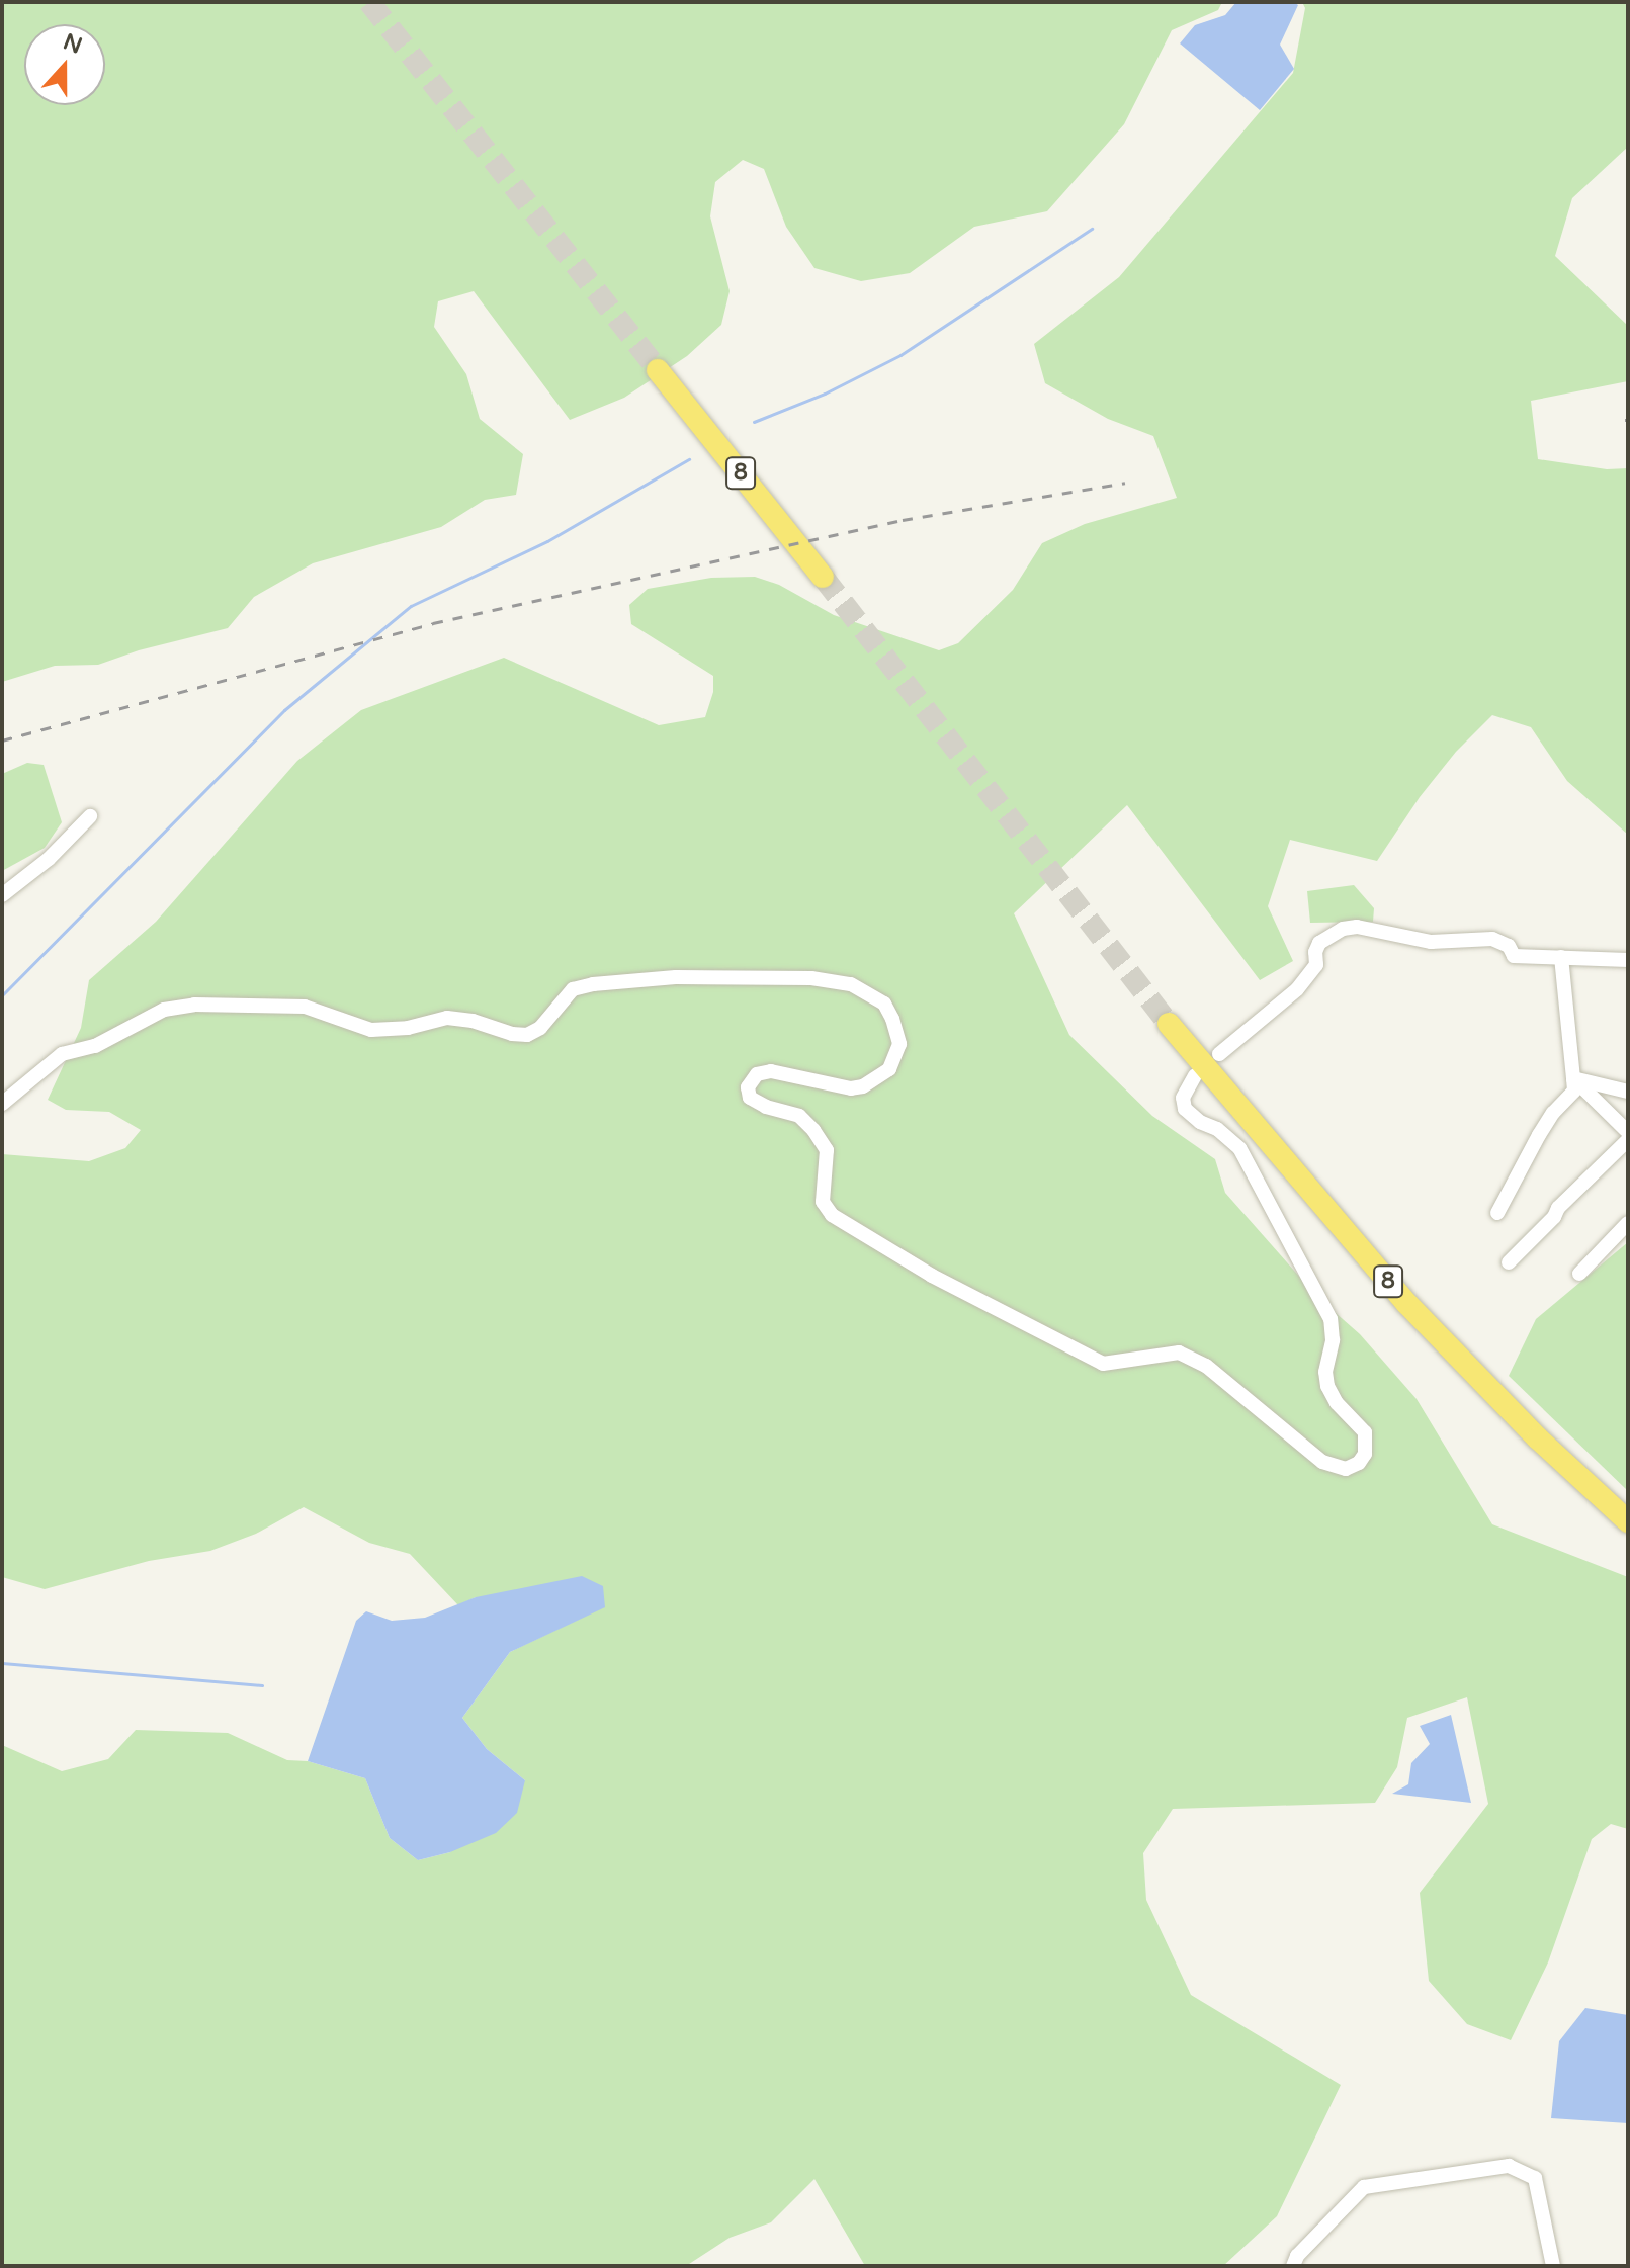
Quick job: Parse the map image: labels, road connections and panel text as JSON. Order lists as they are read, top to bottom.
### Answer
{
  "streets": {
    "highway": ["8"]
  },
  "north": "top"
}
